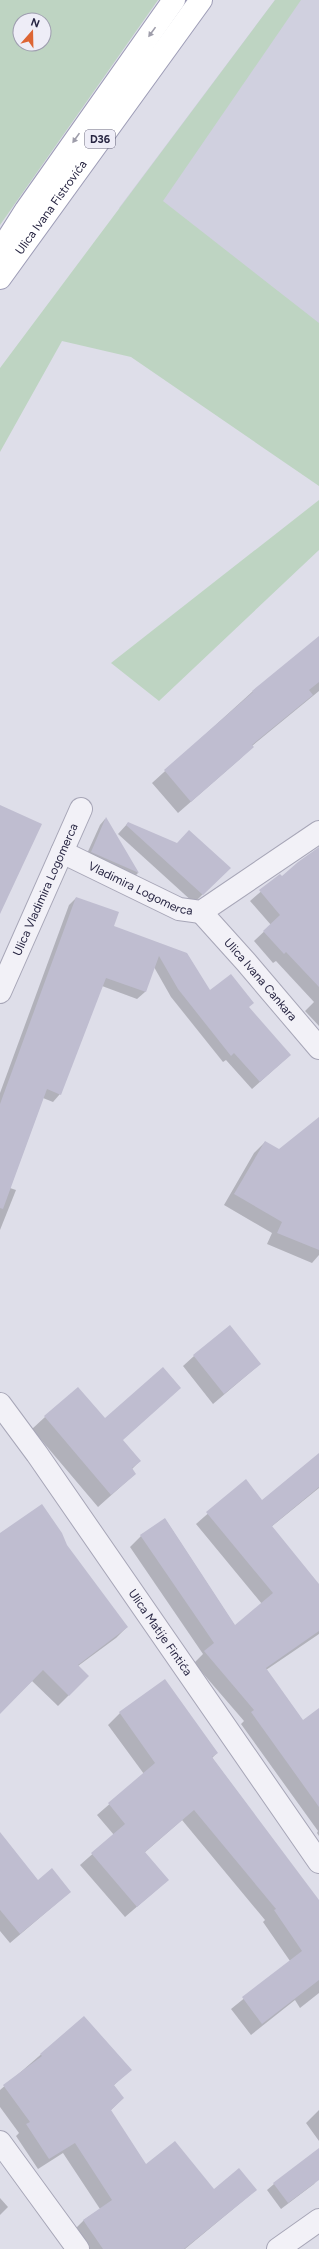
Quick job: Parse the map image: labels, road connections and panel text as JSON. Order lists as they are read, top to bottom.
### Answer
{
  "streets": {
    "main road": ["D36", "Ulica Ivana Fistrovića"],
    "street": [
      "Vladimira Logomerca",
      "Ulica Vladimira Logomerca",
      "Ulica Ivana Cankara",
      "Ulica Matije Fintića"
    ]
  },
  "crossings": [
    ["Vladimira Logomerca", "Ulica Vladimira Logomerca"],
    ["Vladimira Logomerca", "Ulica Ivana Cankara"]
  ],
  "north": "top"
}
